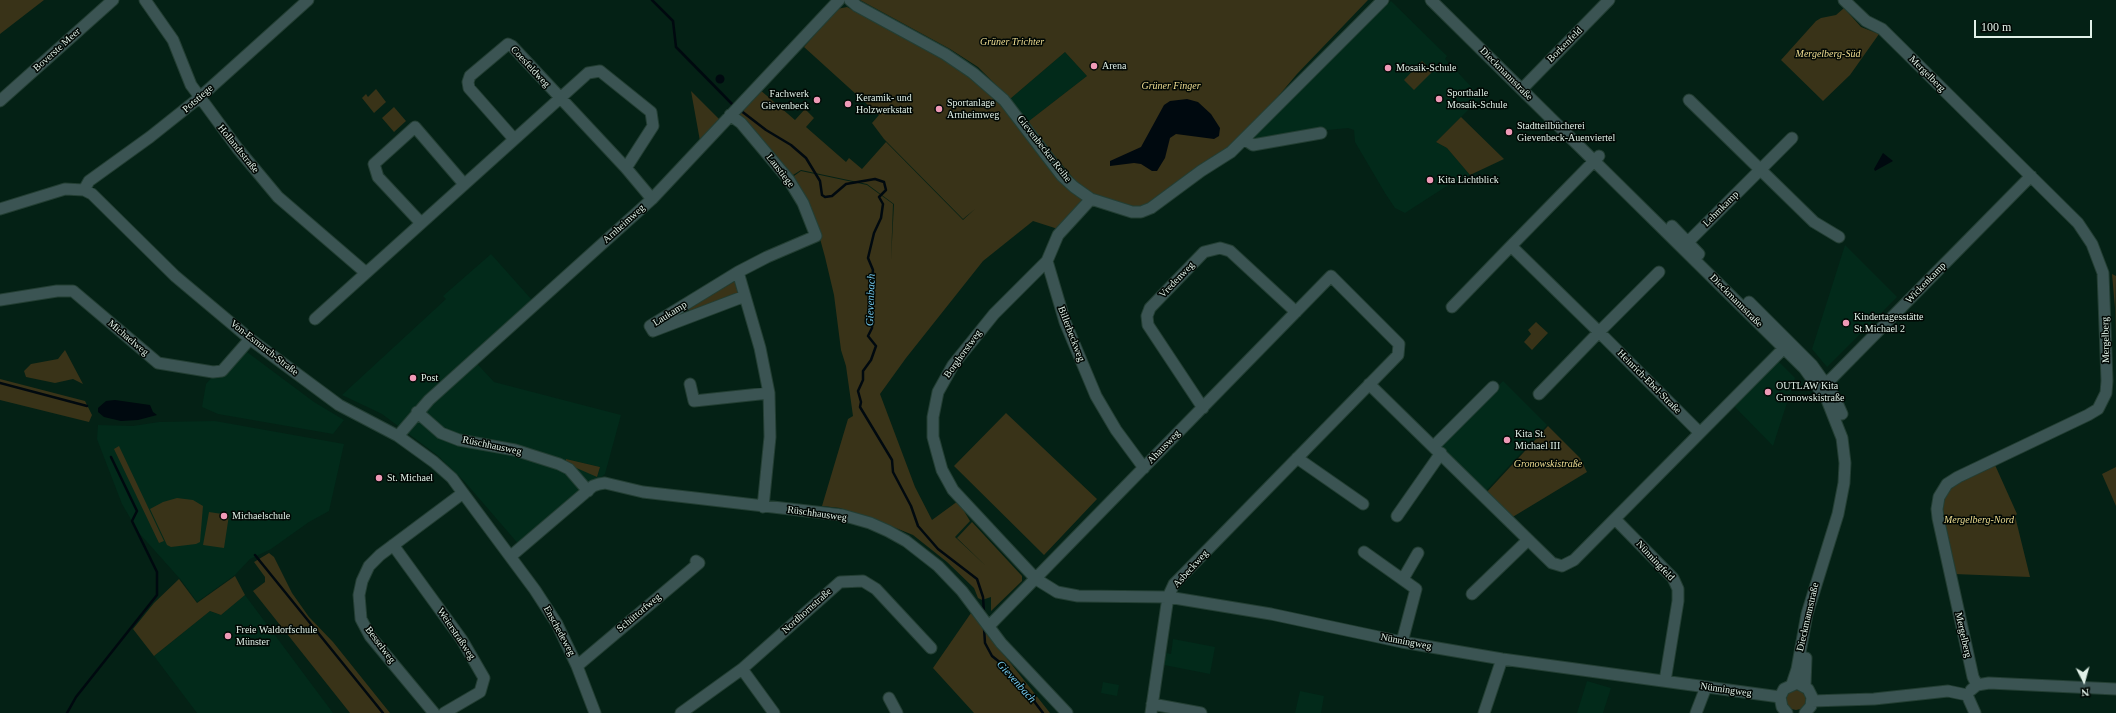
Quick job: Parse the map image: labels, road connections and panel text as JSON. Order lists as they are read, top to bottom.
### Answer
{
  "streets": {
    "street": [
      "Borkenfeld",
      "Boverste Meer",
      "Coesfeldweg",
      "Dieckmannstraße",
      "Mergelberg",
      "Potstiege",
      "Hollandtstraße",
      "Gievenbecker Reihe",
      "Laustiege",
      "Lehmkamp",
      "Arnheimweg",
      "Vredenweg",
      "Wickenkamp",
      "Laukamp",
      "Billerbeckweg",
      "Michaelweg",
      "Von-Esmarch-Straße",
      "Borghorstweg",
      "Heinrich-Ebel-Straße",
      "Rüschhausweg",
      "Ahausweg",
      "Nünningfeld",
      "Asbeckweg",
      "Nordhornstraße",
      "Schüttorfweg",
      "Enschedeweg",
      "Weierstraßweg",
      "Nünningweg",
      "Besselweg"
    ]
  },
  "crossings": [
    ["Borkenfeld", "Dieckmannstraße"],
    ["Coesfeldweg", "Arnheimweg"],
    ["Dieckmannstraße", "Lehmkamp"],
    ["Dieckmannstraße", "Wickenkamp"],
    ["Dieckmannstraße", "Nünningweg"],
    ["Mergelberg", "Wickenkamp"],
    ["Potstiege", "Hollandtstraße"],
    ["Potstiege", "Von-Esmarch-Straße"],
    ["Laustiege", "Arnheimweg"],
    ["Laustiege", "Laukamp"],
    ["Arnheimweg", "Von-Esmarch-Straße"],
    ["Arnheimweg", "Rüschhausweg"],
    ["Vredenweg", "Ahausweg"],
    ["Billerbeckweg", "Borghorstweg"],
    ["Billerbeckweg", "Ahausweg"],
    ["Michaelweg", "Von-Esmarch-Straße"],
    ["Von-Esmarch-Straße", "Rüschhausweg"],
    ["Von-Esmarch-Straße", "Enschedeweg"],
    ["Von-Esmarch-Straße", "Besselweg"],
    ["Borghorstweg", "Ahausweg"],
    ["Borghorstweg", "Nünningweg"],
    ["Rüschhausweg", "Ahausweg"],
    ["Rüschhausweg", "Enschedeweg"],
    ["Ahausweg", "Asbeckweg"],
    ["Ahausweg", "Nünningweg"],
    ["Nünningfeld", "Nünningweg"],
    ["Asbeckweg", "Nünningweg"],
    ["Schüttorfweg", "Enschedeweg"],
    ["Weierstraßweg", "Besselweg"]
  ],
  "water": ["Gievenbach"],
  "parks": [
    "Grüner Trichter",
    "Mergelberg-Süd",
    "Grüner Finger",
    "Gronowskistraße",
    "Mergelberg-Nord"
  ],
  "places": [
    "Arena",
    "Mosaik-Schule",
    "Sporthalle Mosaik-Schule",
    "Fachwerk Gievenbeck",
    "Keramik- und Holzwerkstatt",
    "Sportanlage Arnheimweg",
    "Stadtteilbücherei Gievenbeck-Auenviertel",
    "Kita Lichtblick",
    "Kindertagesstätte St.Michael 2",
    "Post",
    "OUTLAW Kita Gronowskistraße",
    "Kita St. Michael III",
    "St. Michael",
    "Michaelschule",
    "Freie Waldorfschule Münster"
  ],
  "scale_bar": "100 m",
  "north": "bottom"
}
